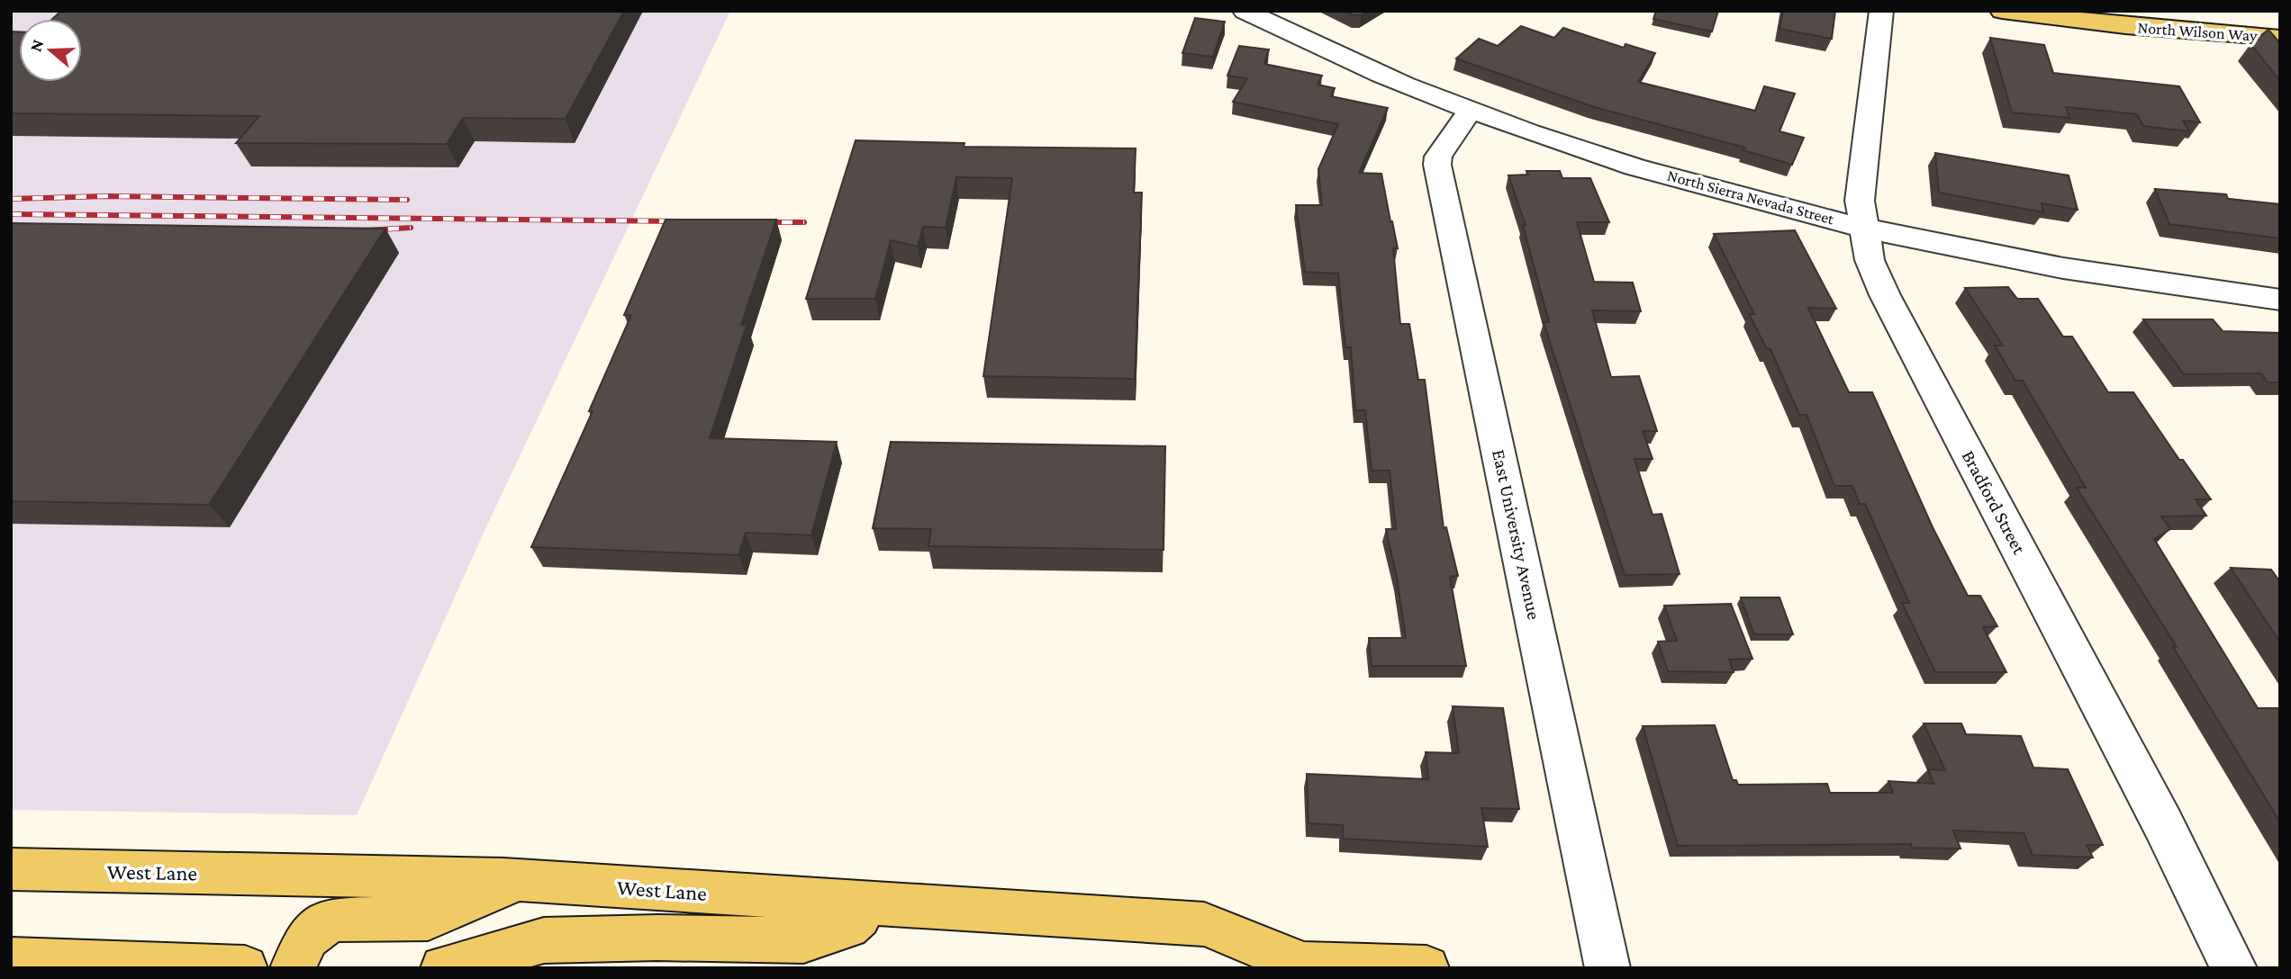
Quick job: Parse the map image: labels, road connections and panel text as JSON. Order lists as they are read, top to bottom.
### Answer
{
  "streets": {
    "main road": ["North Wilson Way", "West Lane"],
    "street": ["North Sierra Nevada Street", "Bradford Street", "East University Avenue"]
  },
  "crossings": [
    ["North Sierra Nevada Street", "Bradford Street"],
    ["North Sierra Nevada Street", "East University Avenue"]
  ],
  "north": "left"
}
